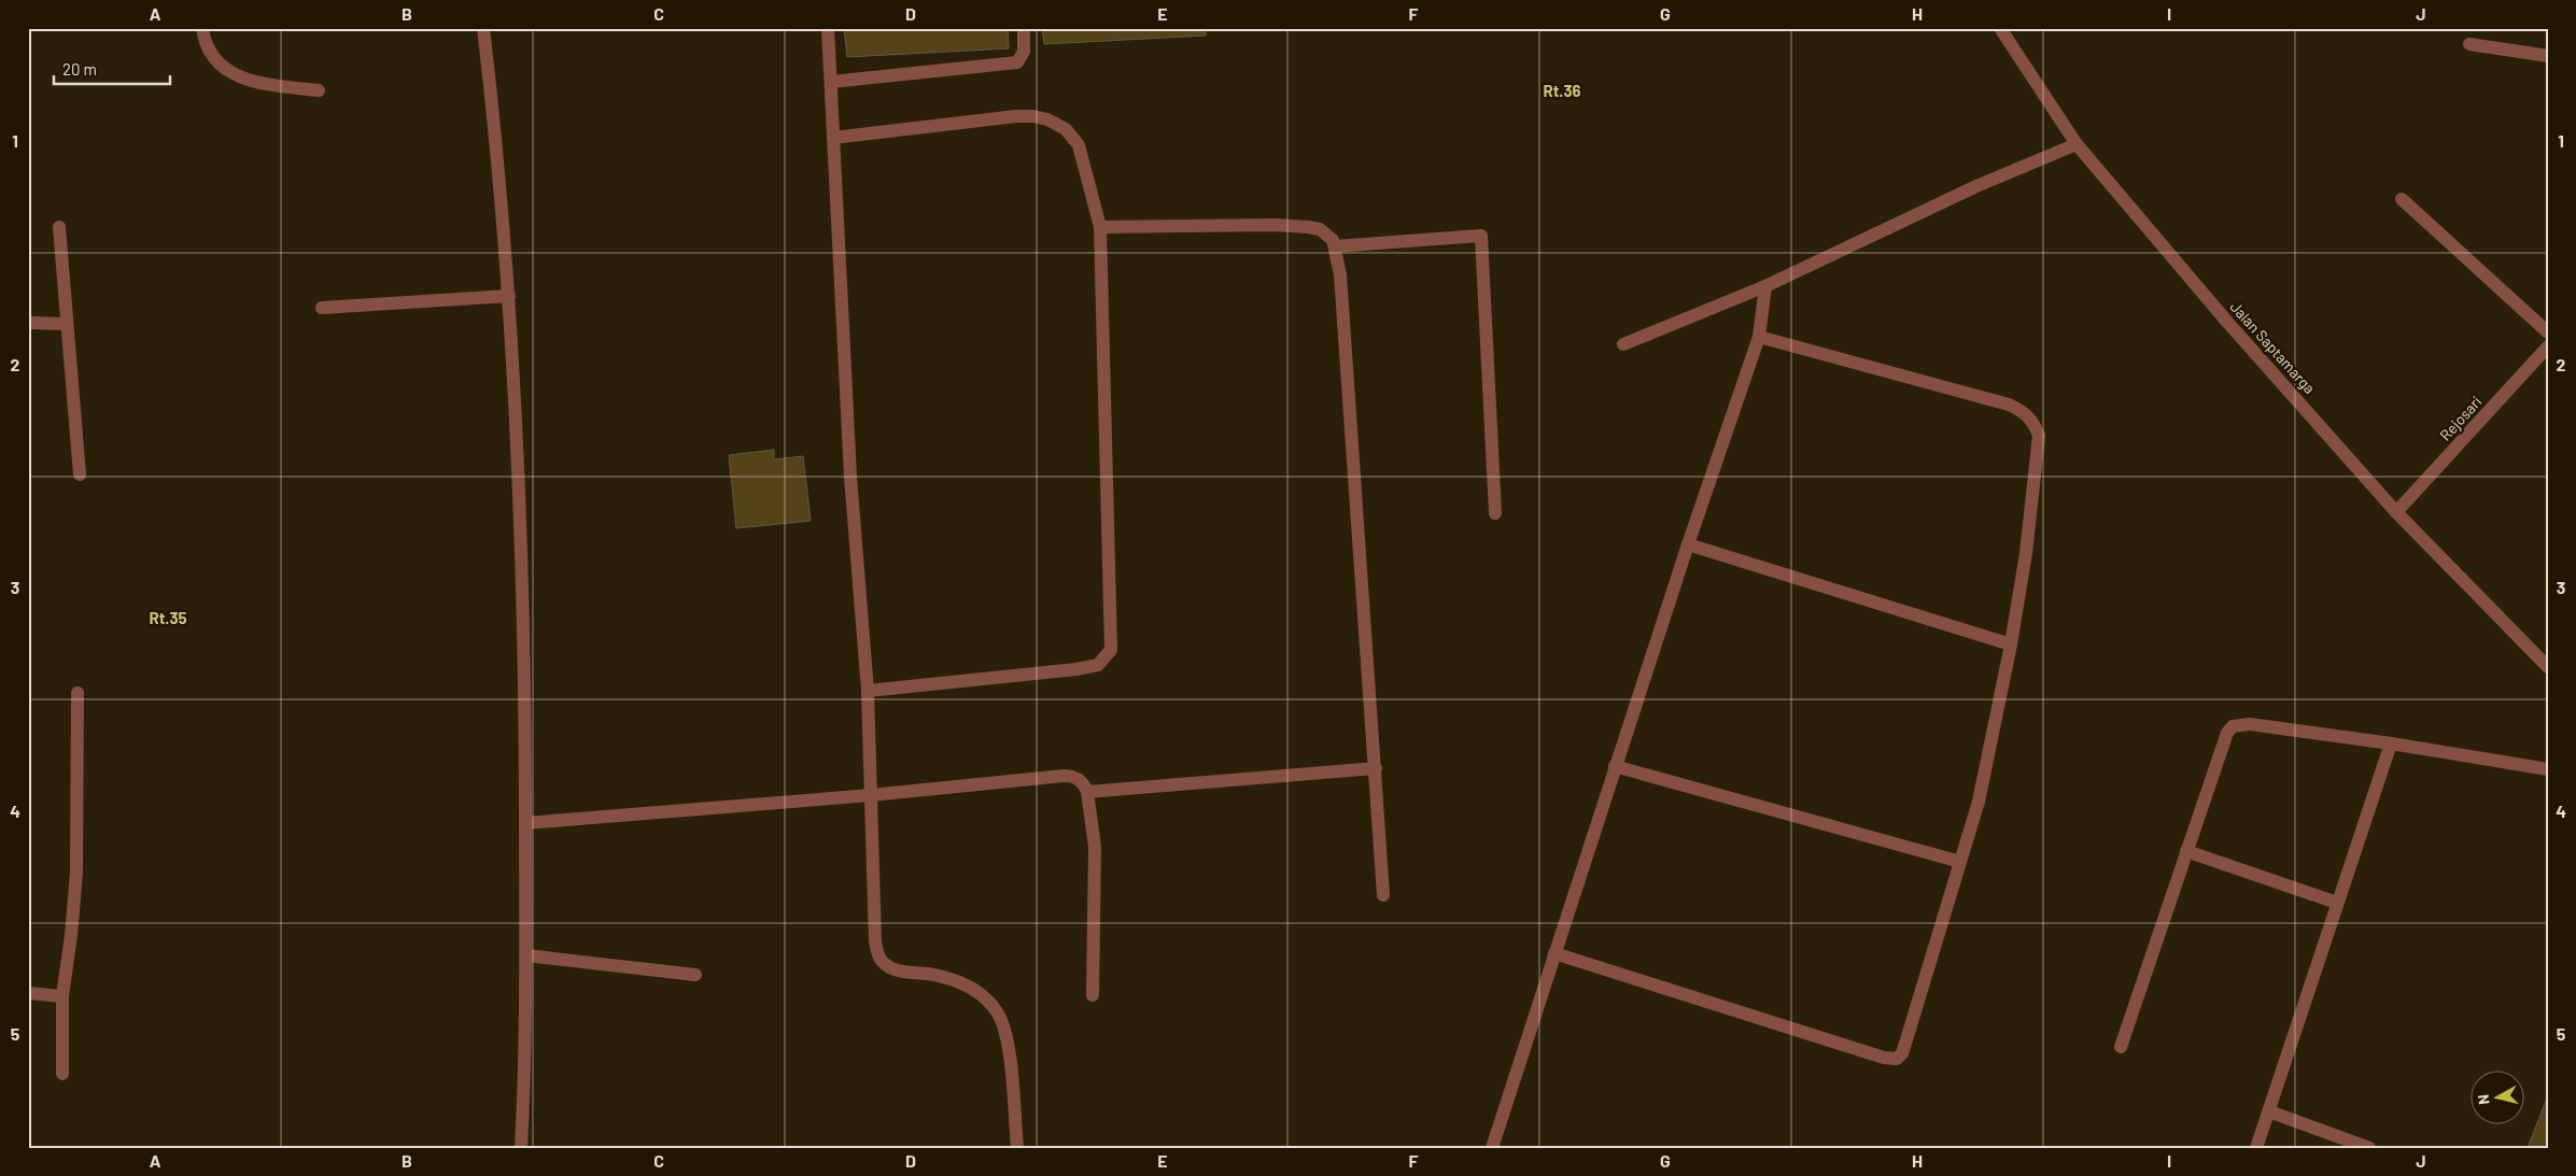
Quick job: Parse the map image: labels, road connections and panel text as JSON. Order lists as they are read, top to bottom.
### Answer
{
  "streets": {
    "street": ["Jalan Saptamarga", "Rejosari"]
  },
  "crossings": [
    ["Jalan Saptamarga", "Rejosari"]
  ],
  "districts": ["Rt.36", "Rt.35"],
  "scale_bar": "20 m",
  "north": "left",
  "grid": {
    "columns": [
      "A",
      "B",
      "C",
      "D",
      "E",
      "F",
      "G",
      "H",
      "I",
      "J"
    ],
    "rows": [
      "1",
      "2",
      "3",
      "4",
      "5"
    ]
  }
}
